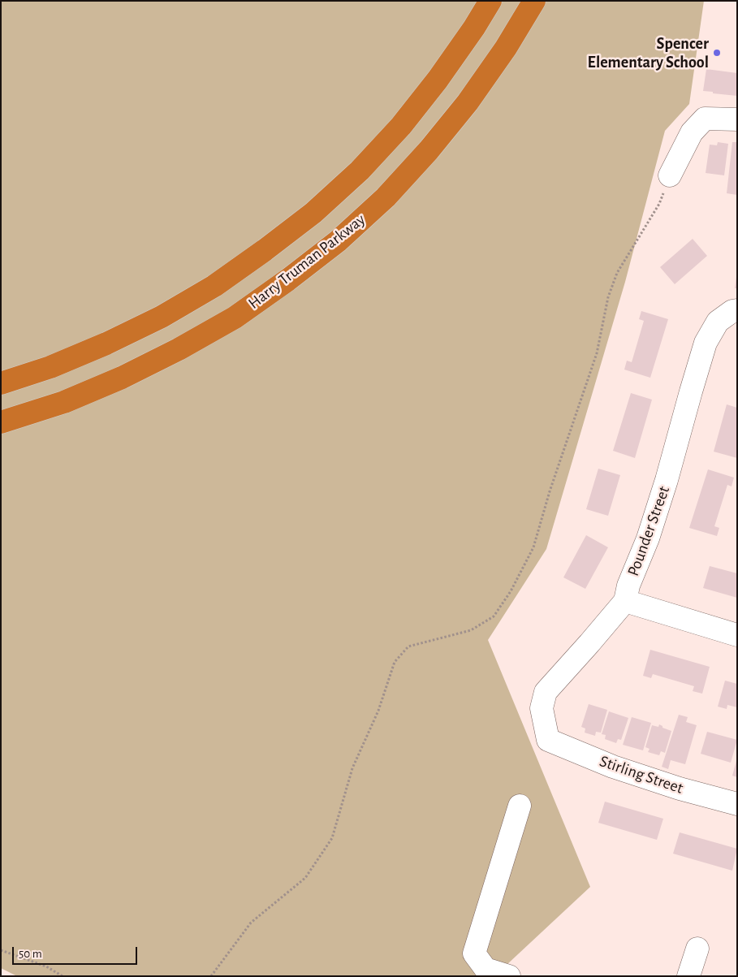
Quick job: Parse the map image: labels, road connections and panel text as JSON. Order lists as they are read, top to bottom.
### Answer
{
  "streets": {
    "highway": ["Harry Truman Parkway"],
    "street": ["Pounder Street", "Stirling Street"]
  },
  "crossings": [
    ["Pounder Street", "Stirling Street"]
  ],
  "places": ["Spencer Elementary School"],
  "scale_bar": "50 m"
}
